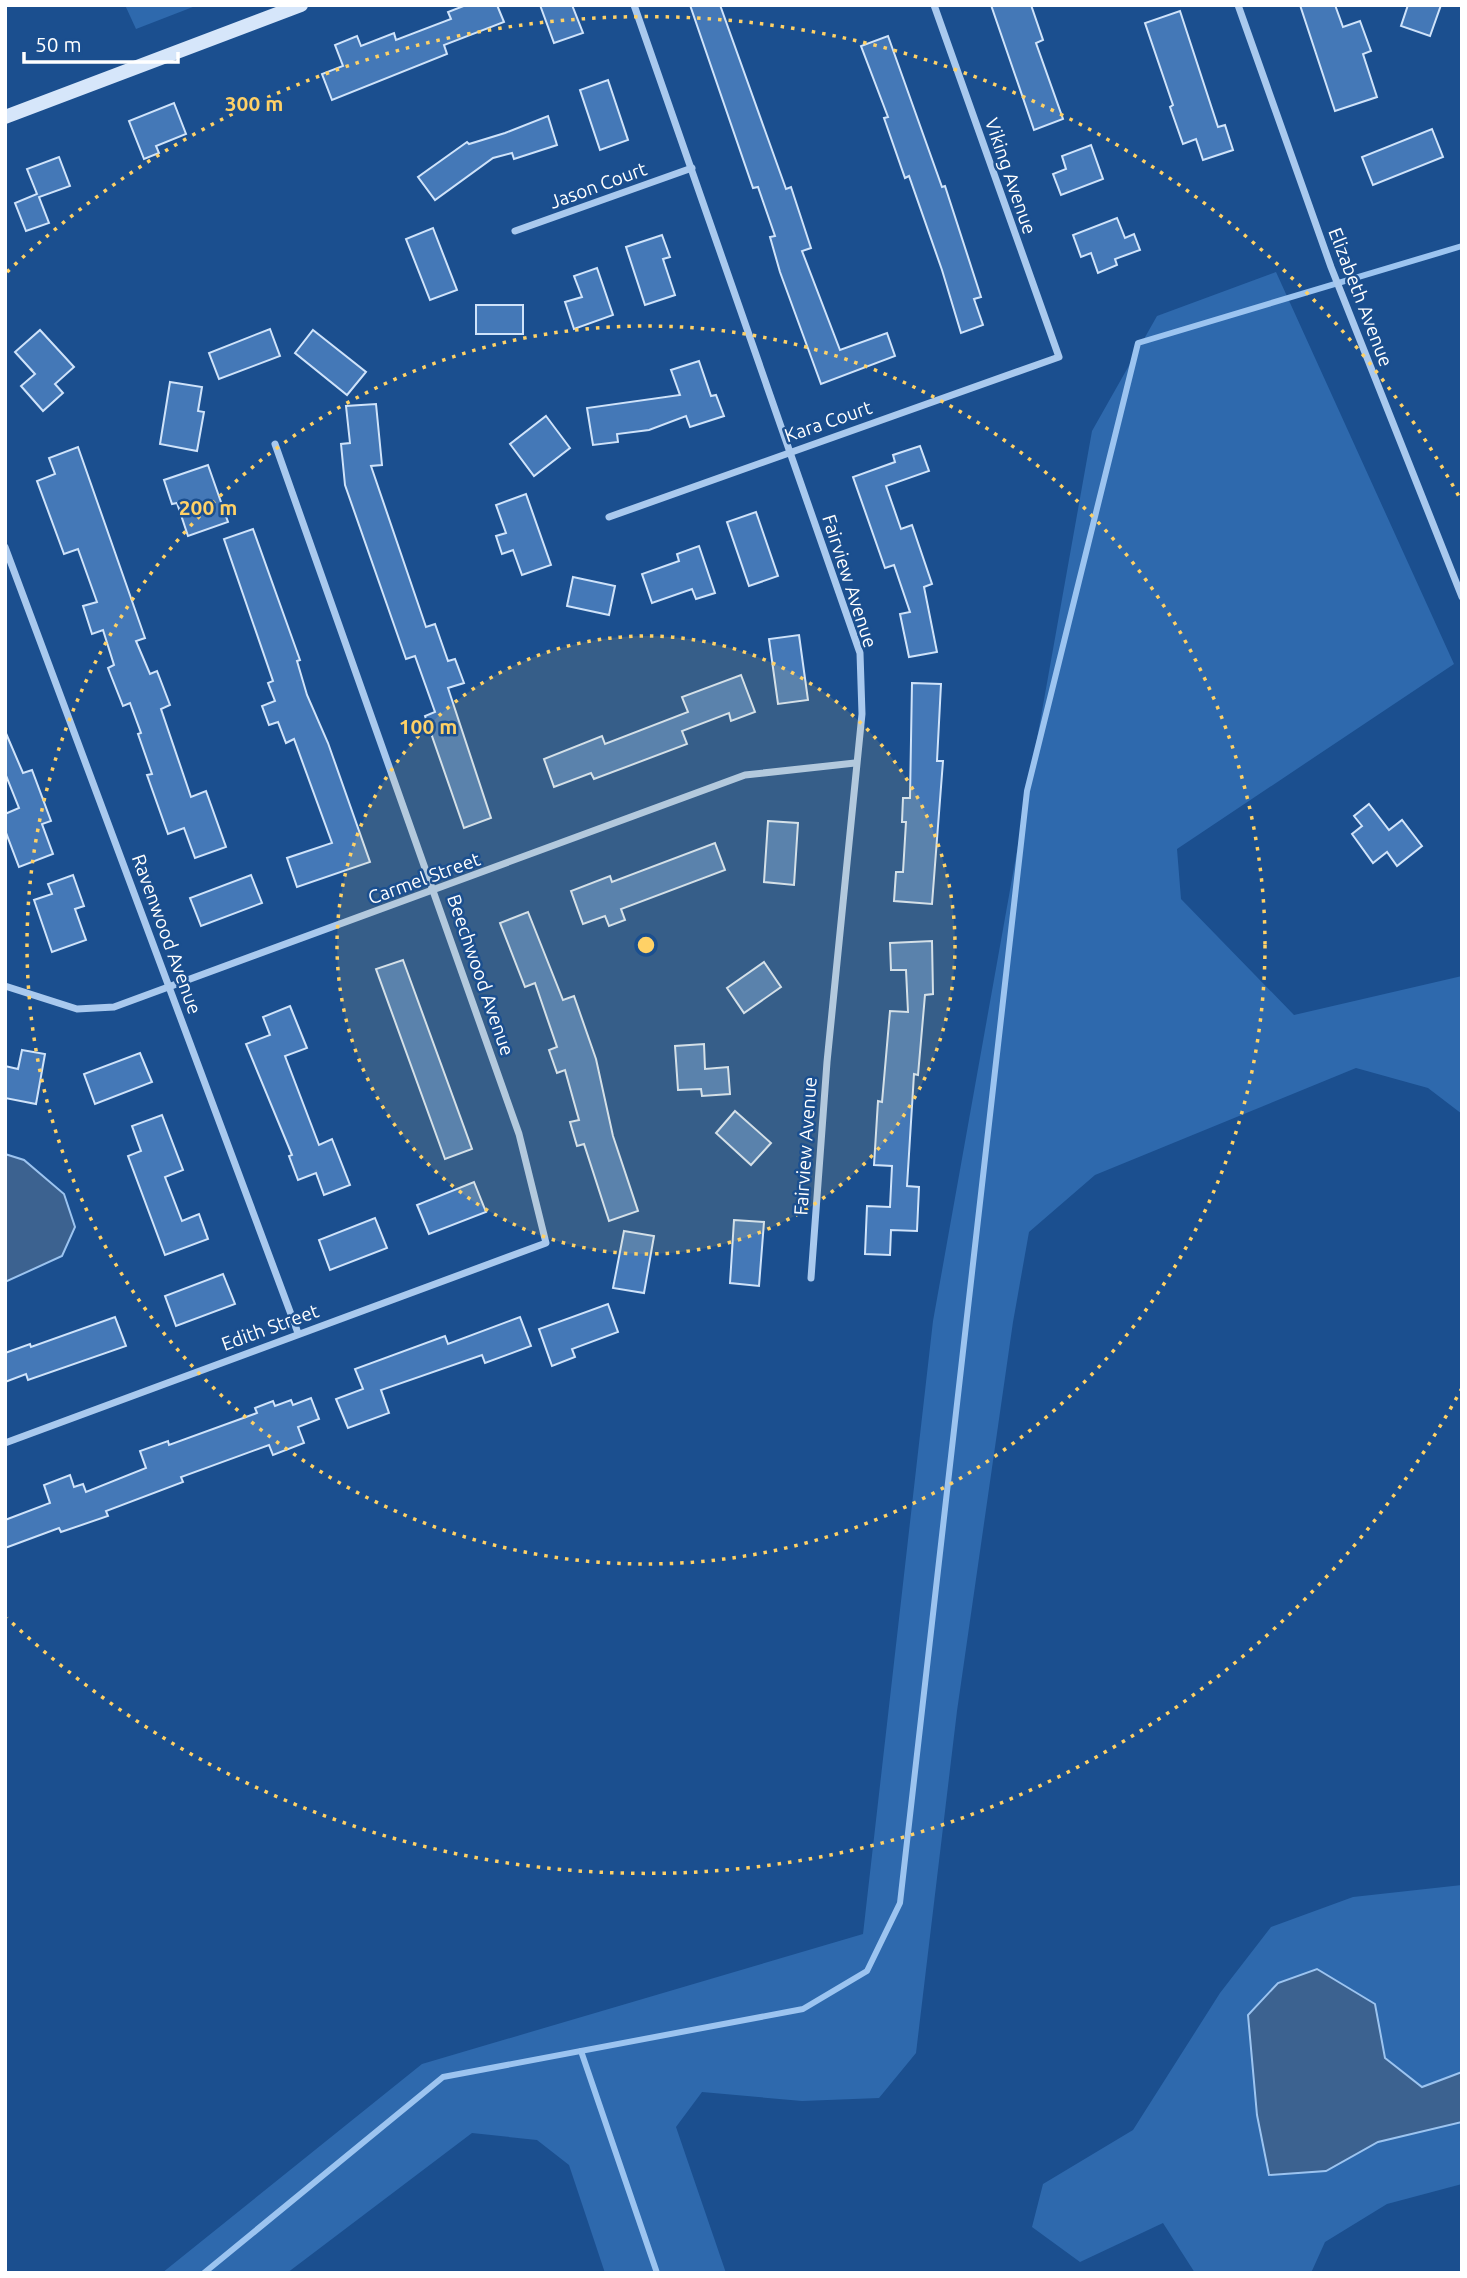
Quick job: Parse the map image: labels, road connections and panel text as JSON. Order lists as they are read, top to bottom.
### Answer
{
  "streets": {
    "street": [
      "Viking Avenue",
      "Jason Court",
      "Elizabeth Avenue",
      "Kara Court",
      "Fairview Avenue",
      "Carmel Street",
      "Ravenwood Avenue",
      "Beechwood Avenue",
      "Edith Street"
    ]
  },
  "crossings": [
    ["Viking Avenue", "Kara Court"],
    ["Jason Court", "Fairview Avenue"],
    ["Kara Court", "Fairview Avenue"],
    ["Fairview Avenue", "Carmel Street"],
    ["Carmel Street", "Ravenwood Avenue"],
    ["Carmel Street", "Beechwood Avenue"],
    ["Ravenwood Avenue", "Edith Street"],
    ["Beechwood Avenue", "Edith Street"]
  ],
  "scale_bar": "50 m",
  "rings": ["300 m", "200 m", "100 m"]
}
